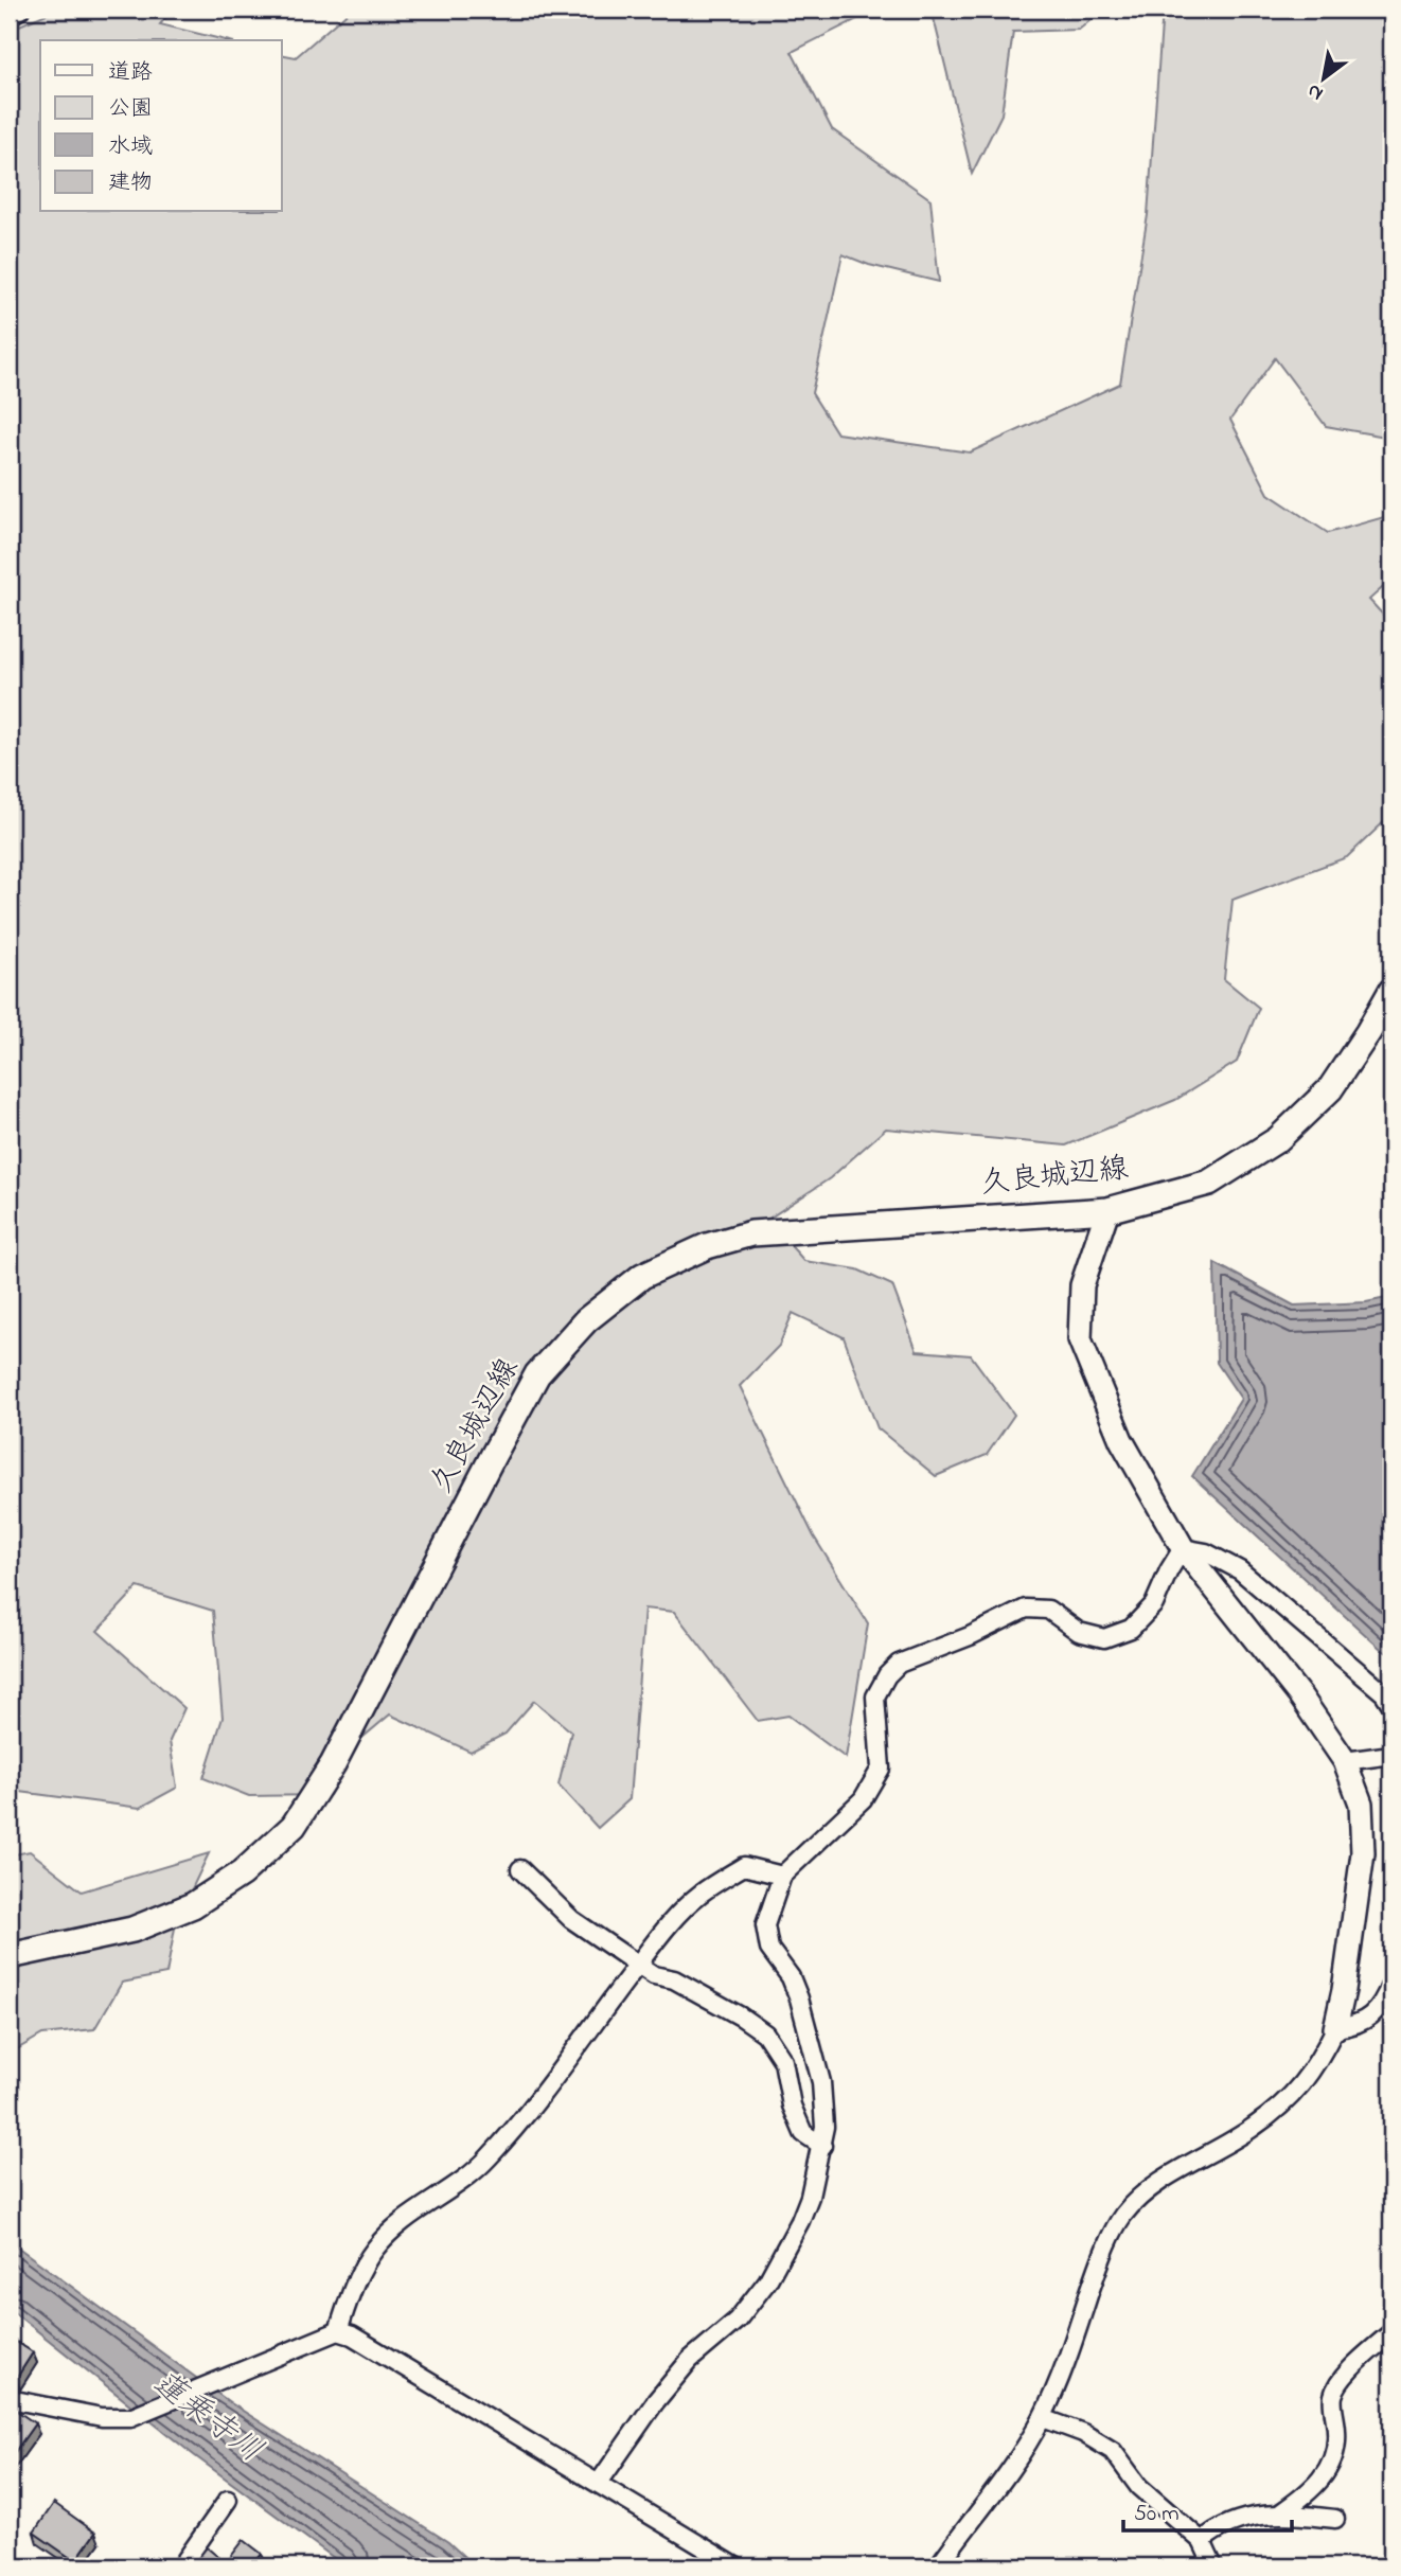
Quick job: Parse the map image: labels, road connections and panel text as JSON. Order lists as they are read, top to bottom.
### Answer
{
  "streets": {
    "main road": ["久良城辺線"]
  },
  "water": ["蓮乗寺川"],
  "legend": [
    "道路",
    "公園",
    "水域",
    "建物"
  ],
  "scale_bar": "50 m",
  "north": "bottom left"
}
